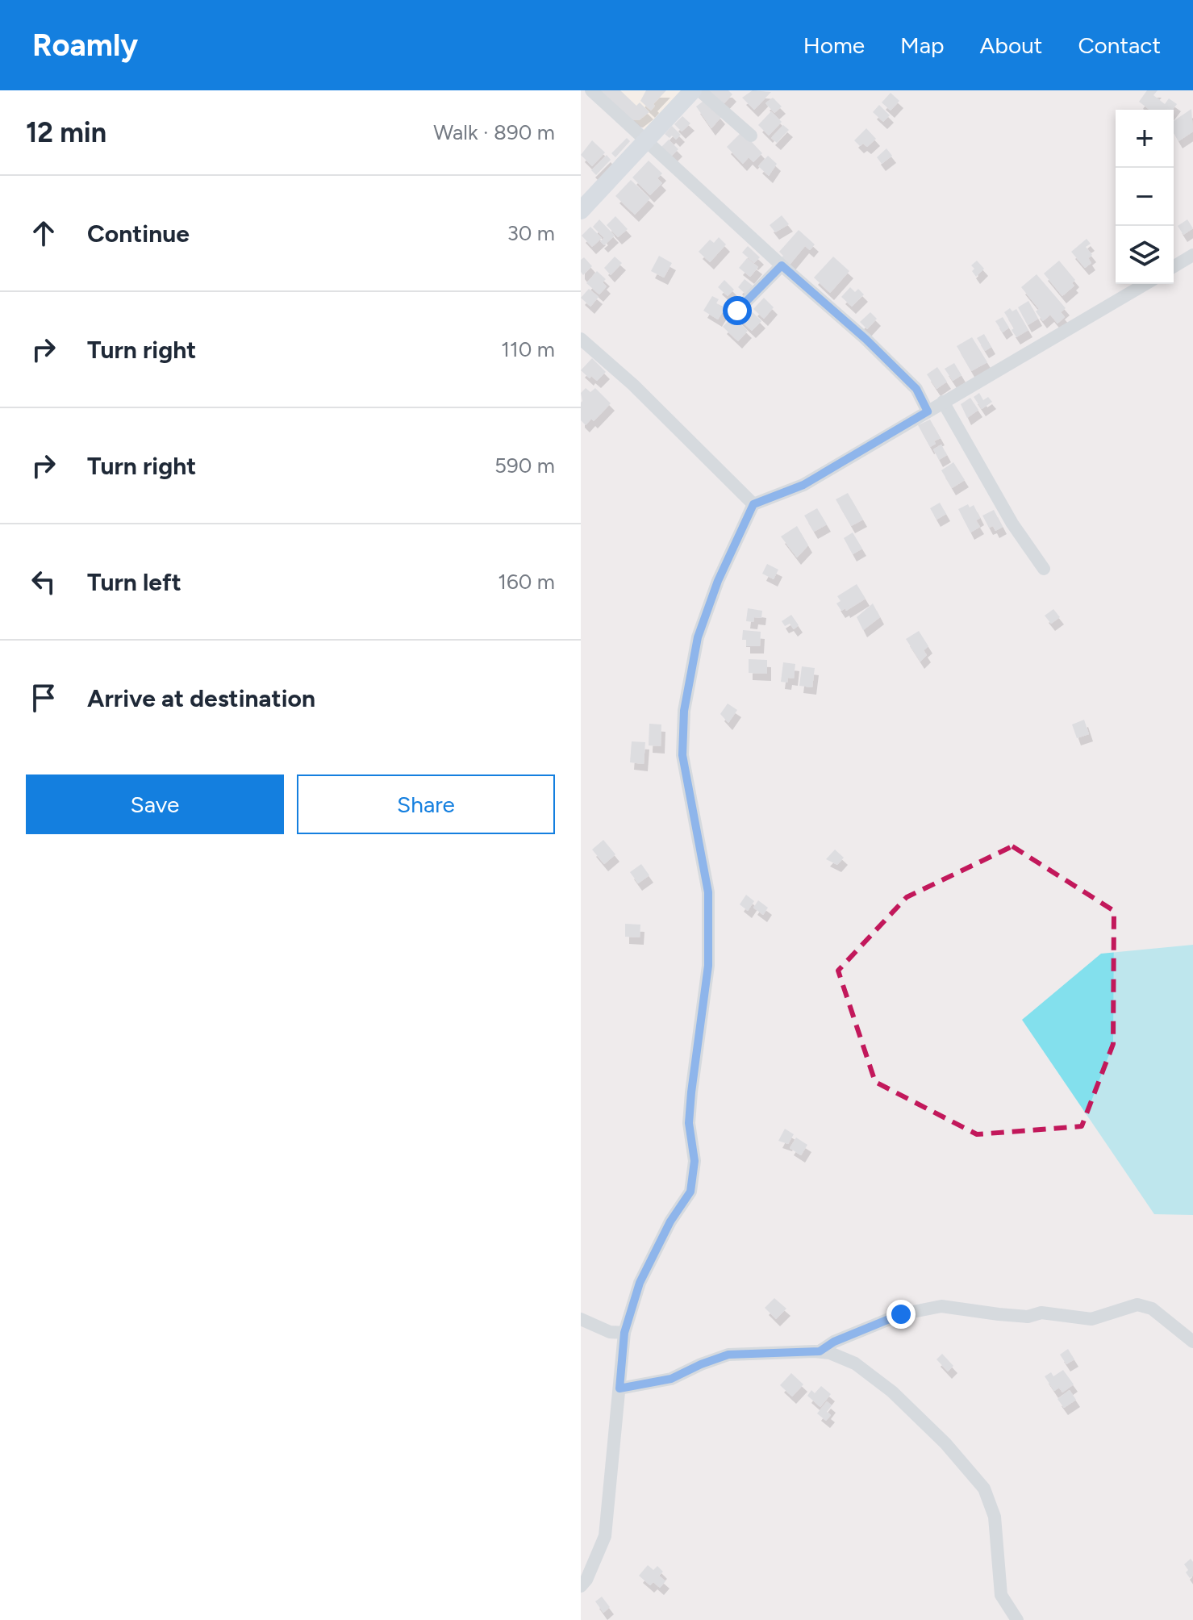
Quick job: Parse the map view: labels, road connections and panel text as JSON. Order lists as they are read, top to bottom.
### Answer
{
  "page": {
    "header": "Roamly",
    "nav": [
      "Home",
      "Map",
      "About",
      "Contact"
    ],
    "heading": ["12 min", "Walk · 890 m"],
    "map_buttons": ["+", "−"],
    "list": [
      ["Continue", "30 m"],
      ["Turn right", "110 m"],
      ["Turn right", "590 m"],
      ["Turn left", "160 m"],
      "Arrive at destination"
    ],
    "buttons": ["Save", "Share"]
  }
}
